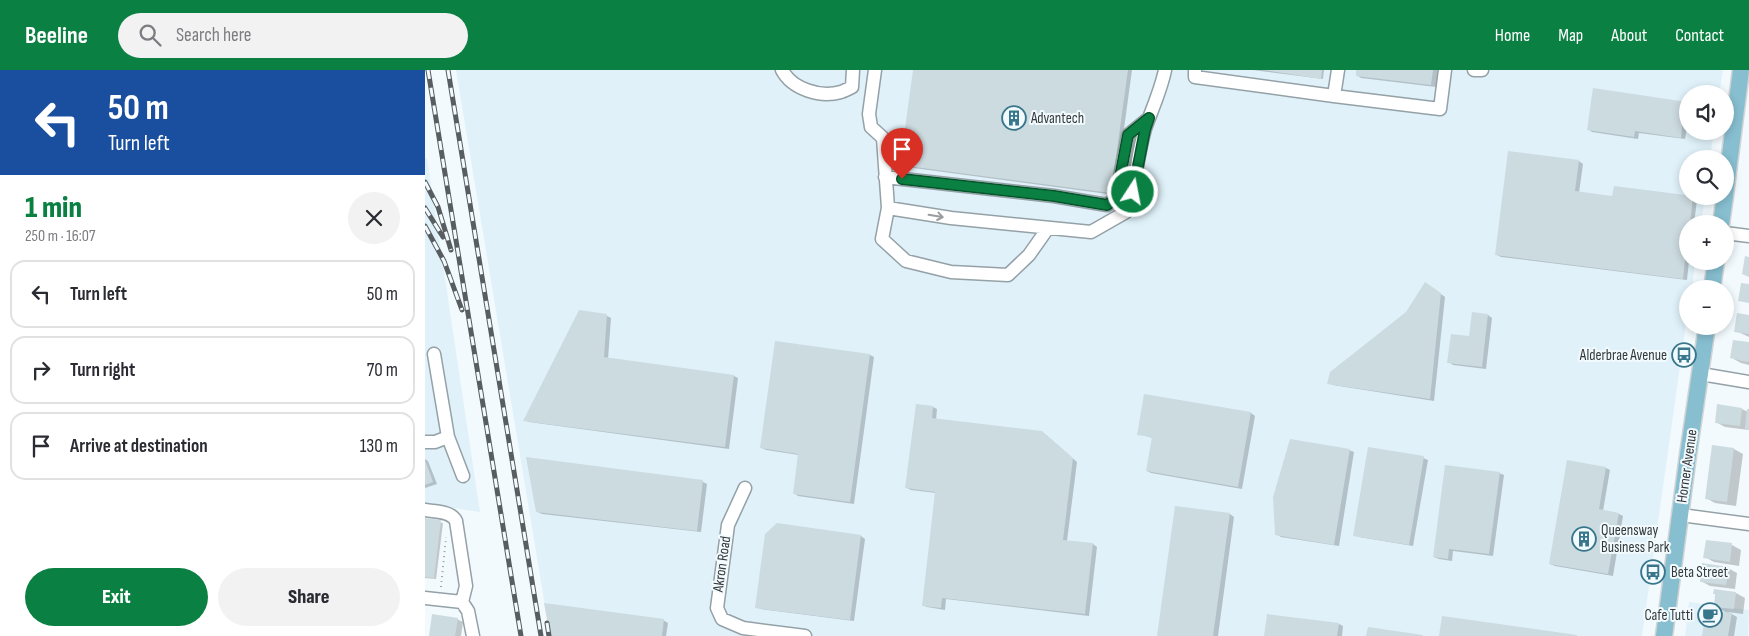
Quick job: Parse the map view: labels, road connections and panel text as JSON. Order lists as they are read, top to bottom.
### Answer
{
  "streets": {
    "main road": ["Horner Avenue"],
    "street": ["Akron Road"]
  },
  "places": {
    "building": ["Advantech", "Queensway Business Park"],
    "bus stop": ["Alderbrae Avenue", "Beta Street"],
    "cafe": ["Cafe Tutti"]
  },
  "page": {
    "header": "Beeline",
    "search": "Search here",
    "nav": [
      "Home",
      "Map",
      "About",
      "Contact"
    ],
    "turn": ["50 m", "Turn left"],
    "map_buttons": ["+", "−"],
    "heading": ["1 min", "250 m · 16:07"],
    "list": [
      {
        "name": "Turn left",
        "value": "50 m"
      },
      {
        "name": "Turn right",
        "value": "70 m"
      },
      {
        "name": "Arrive at destination",
        "value": "130 m"
      }
    ],
    "buttons": ["Exit", "Share"]
  }
}
